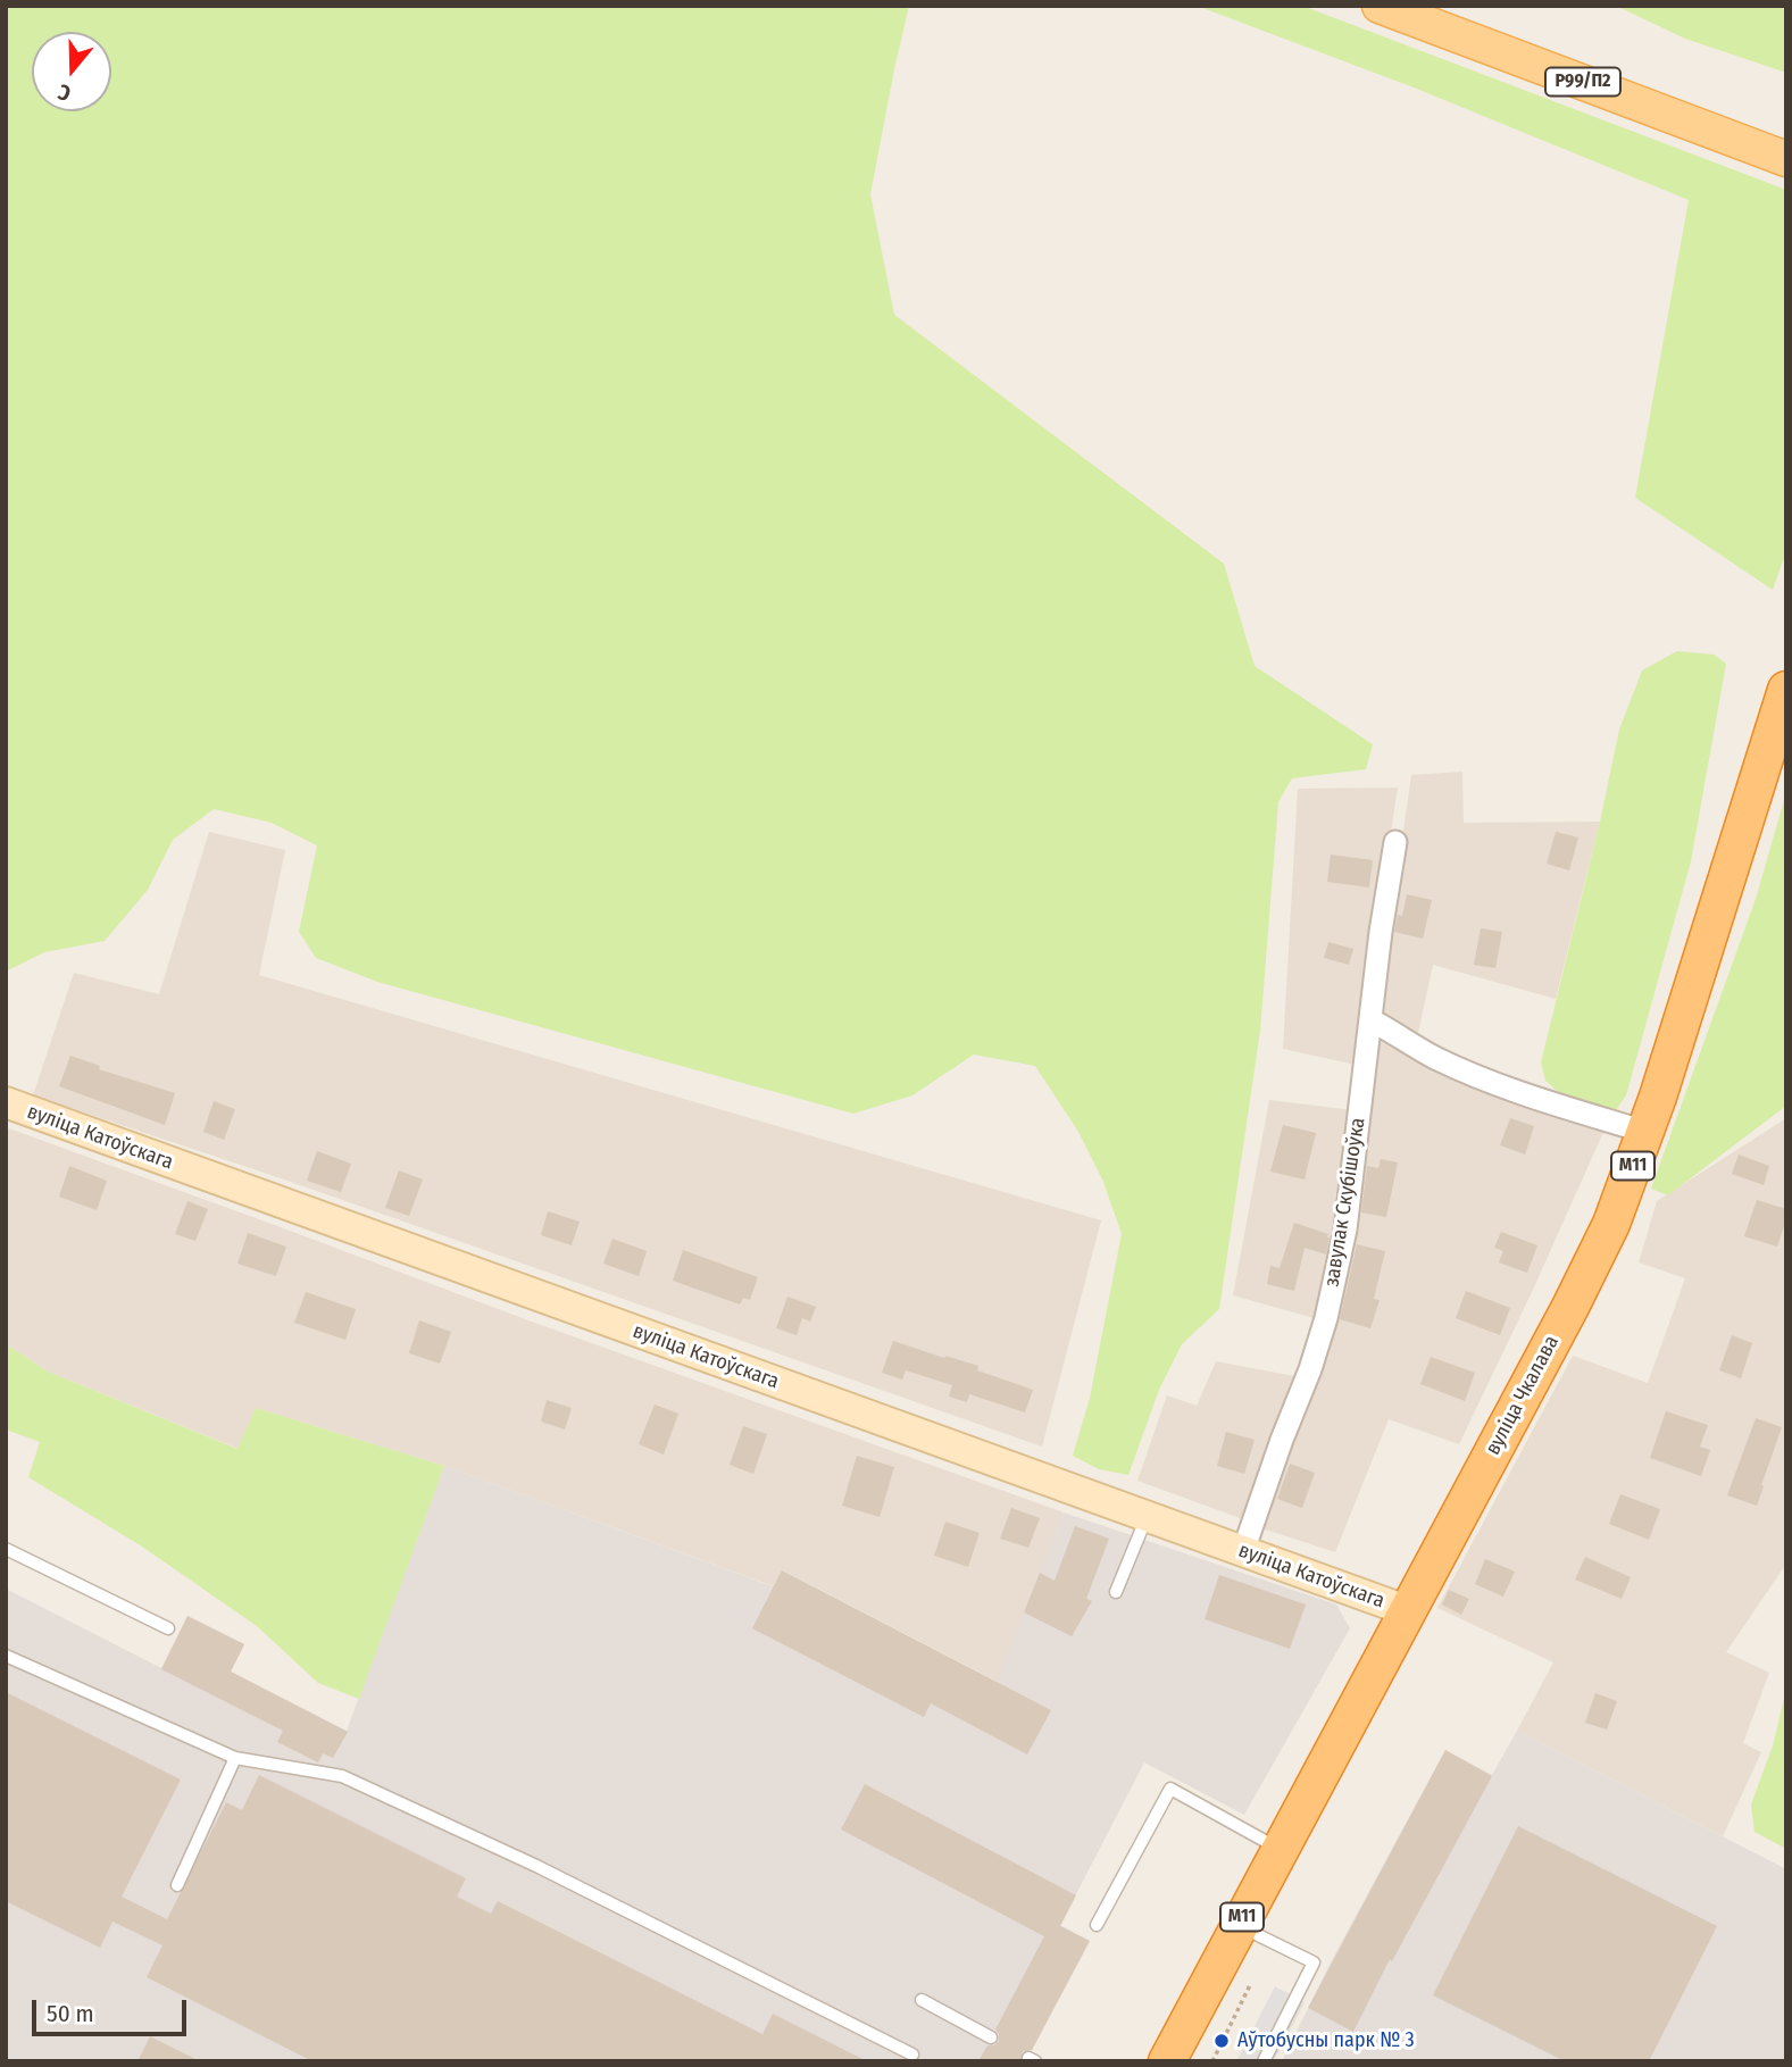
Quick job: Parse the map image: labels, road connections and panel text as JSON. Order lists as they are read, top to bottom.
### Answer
{
  "streets": {
    "highway": ["М11", "вуліца Чкалава"],
    "main road": ["Р99/П2", "вуліца Катоўскага"],
    "street": ["завулак Скубішоўка"]
  },
  "crossings": [
    ["вуліца Катоўскага", "завулак Скубішоўка"],
    ["вуліца Катоўскага", "вуліца Чкалава"]
  ],
  "places": ["Аўтобусны парк № 3"],
  "scale_bar": "50 m",
  "north": "bottom"
}
